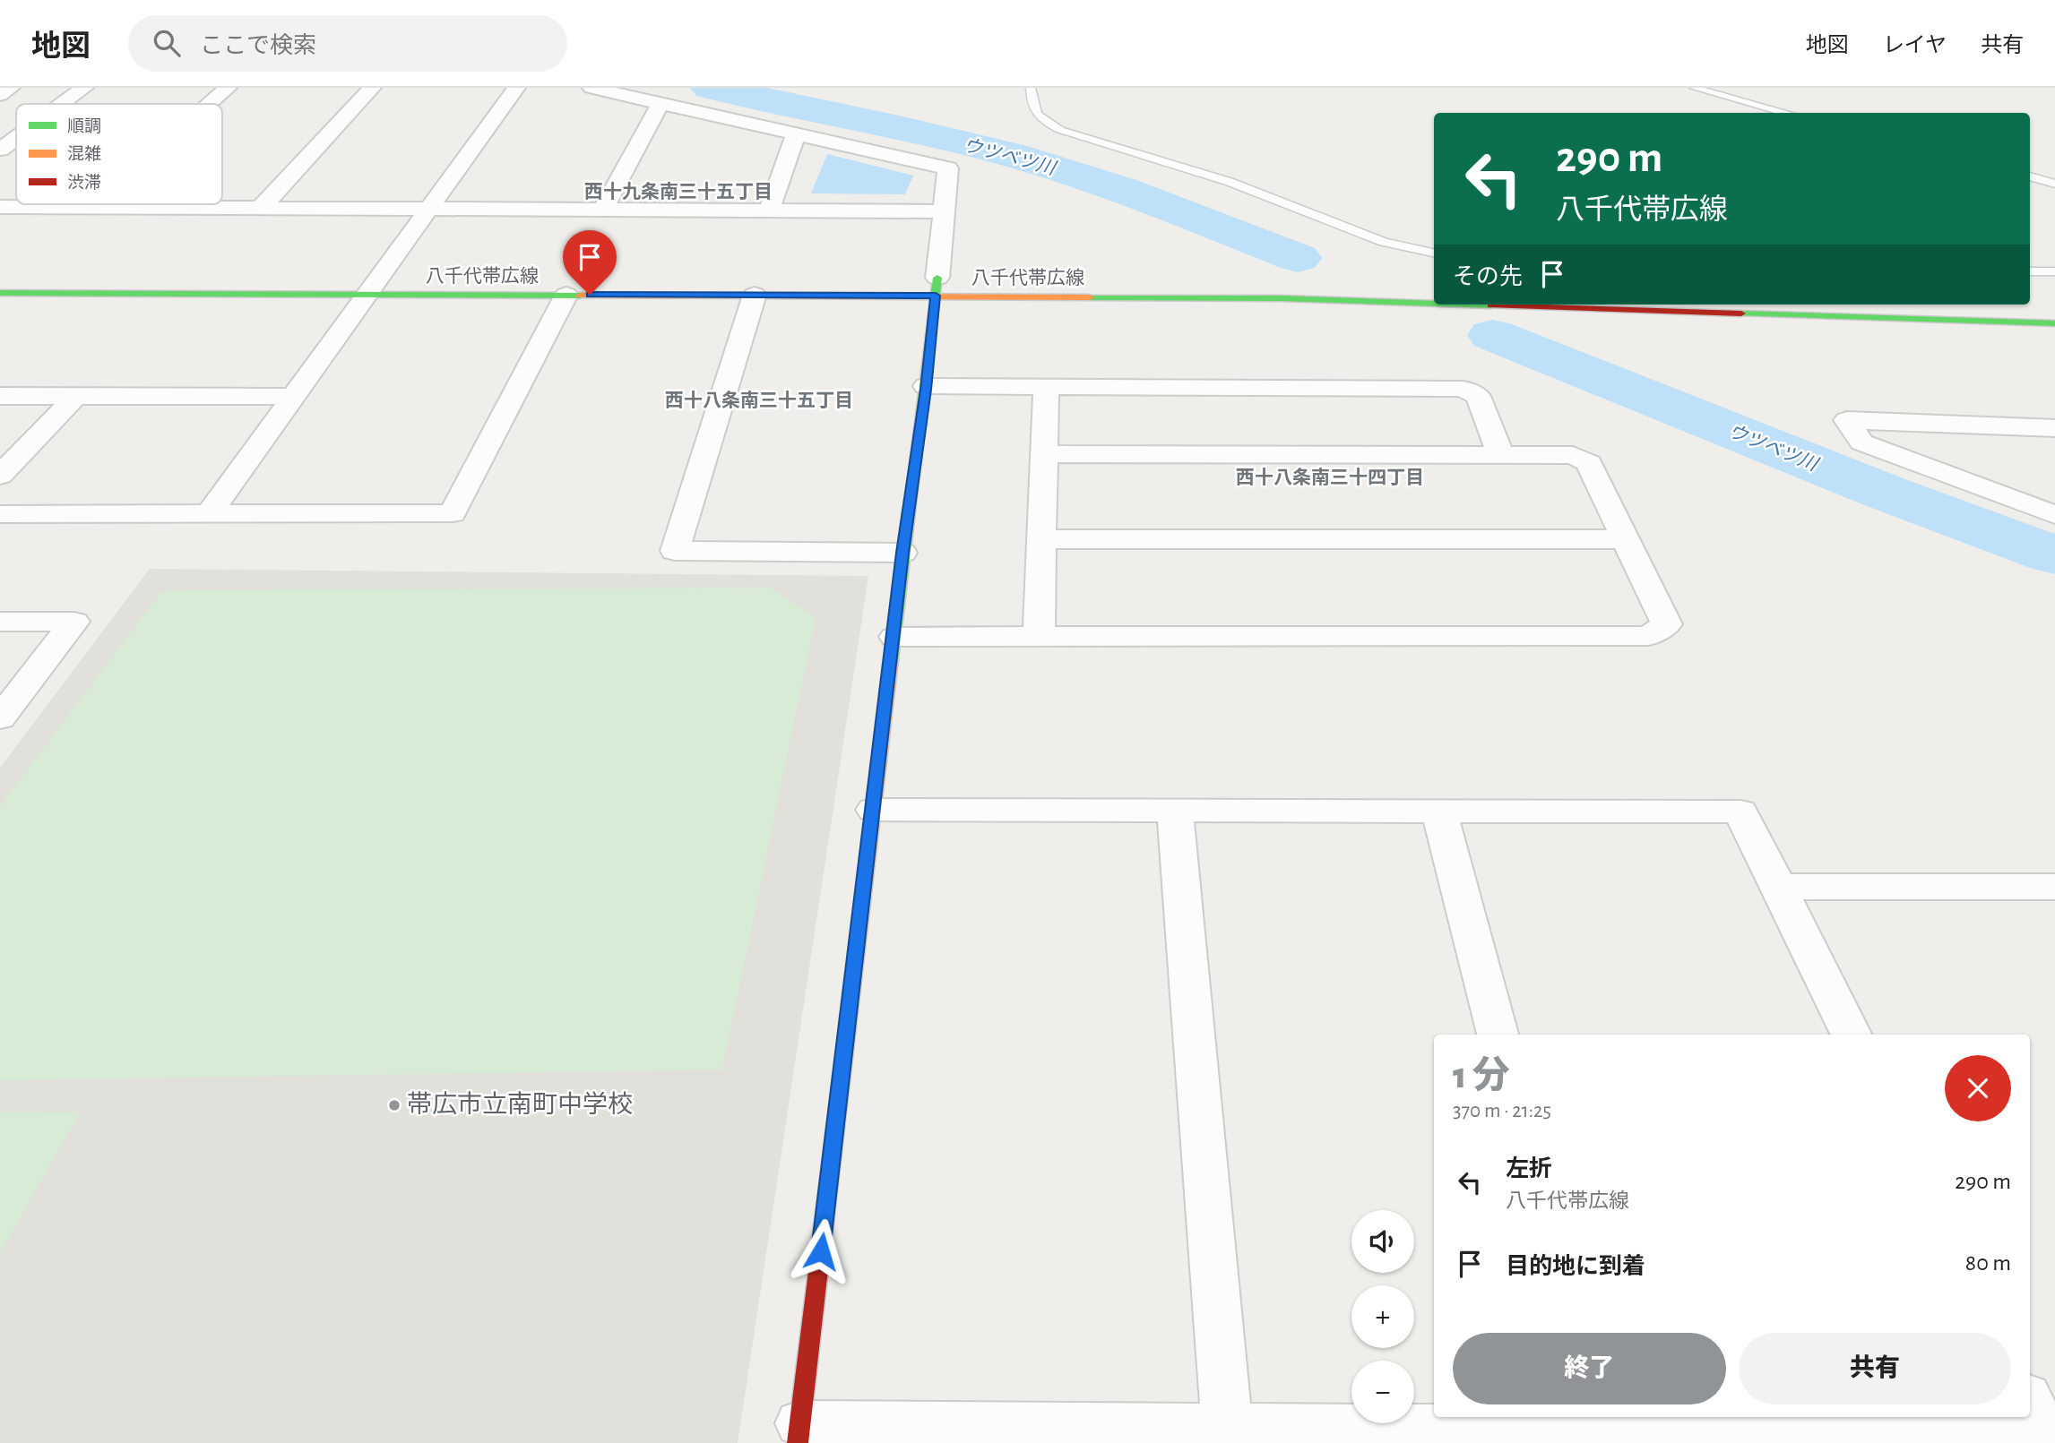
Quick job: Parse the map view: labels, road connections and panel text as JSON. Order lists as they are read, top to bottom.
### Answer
{
  "streets": {
    "main road": ["八千代帯広線"]
  },
  "districts": ["西十九条南三十五丁目", "西十八条南三十五丁目", "西十八条南三十四丁目"],
  "water": ["ウツベツ川"],
  "places": ["帯広市立南町中学校"],
  "legend": ["順調", "混雑", "渋滞"],
  "page": {
    "header": "地図",
    "search": "ここで検索",
    "nav": ["地図", "レイヤ", "共有"],
    "turn": ["290 m", "八千代帯広線"],
    "then": "その先",
    "heading": ["1 分", "370 m · 21:25"],
    "list": [
      {
        "name": "左折",
        "note": "八千代帯広線",
        "value": "290 m"
      },
      {
        "name": "目的地に到着",
        "value": "80 m"
      }
    ],
    "map_buttons": ["+", "−"],
    "buttons": ["終了", "共有"]
  }
}
